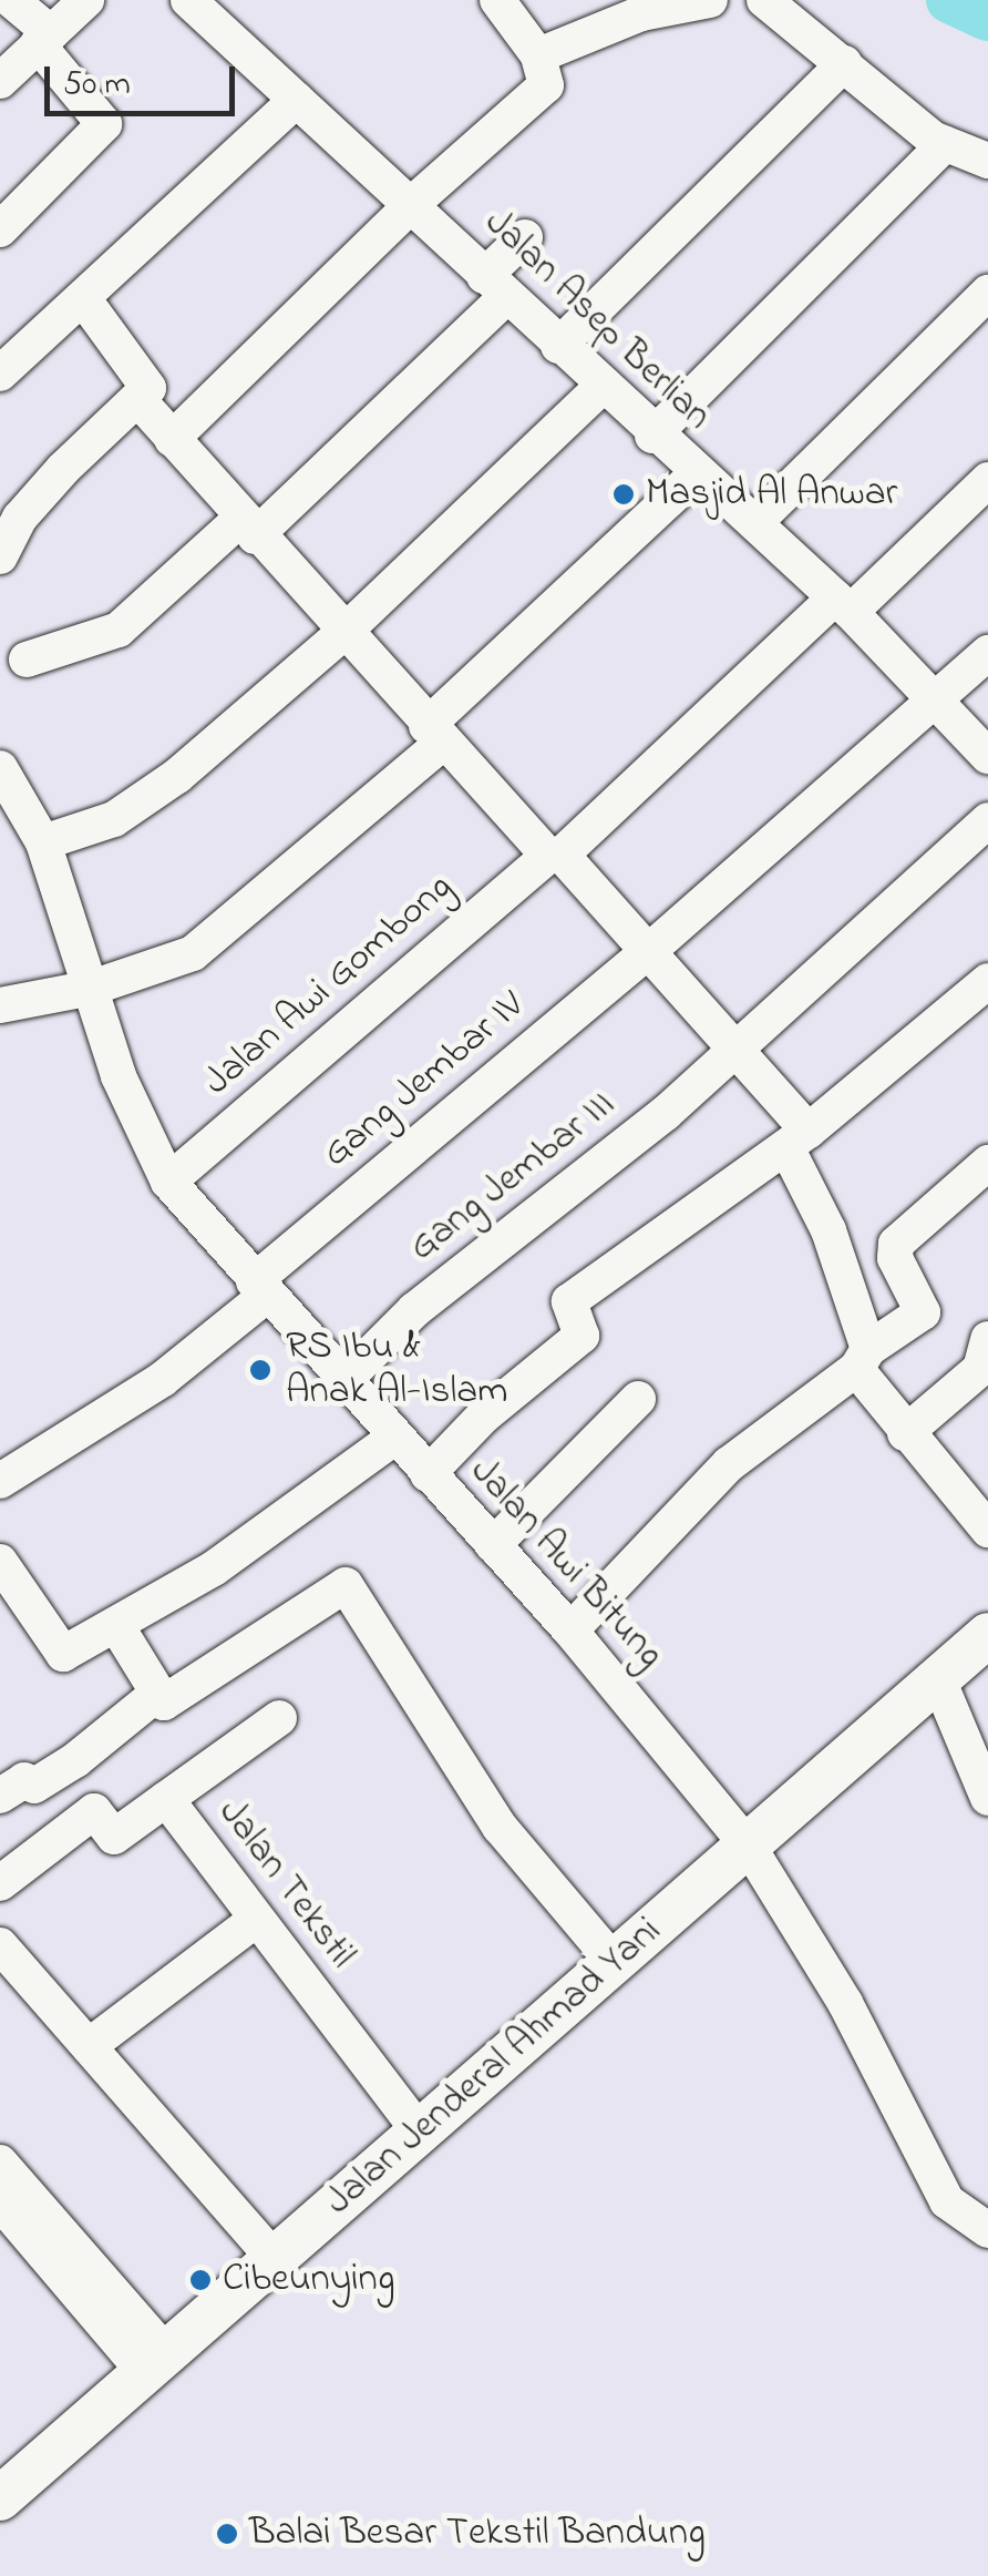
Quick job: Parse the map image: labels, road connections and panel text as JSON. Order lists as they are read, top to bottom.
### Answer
{
  "streets": {
    "main road": ["Jalan Jenderal Ahmad Yani"],
    "street": [
      "Jalan Asep Berlian",
      "Jalan Awi Gombong",
      "Gang Jembar IV",
      "Gang Jembar III",
      "Jalan Awi Bitung",
      "Jalan Tekstil"
    ]
  },
  "crossings": [
    ["Jalan Asep Berlian", "Jalan Awi Gombong"],
    ["Jalan Asep Berlian", "Gang Jembar IV"],
    ["Jalan Awi Gombong", "Jalan Awi Bitung"],
    ["Gang Jembar IV", "Jalan Awi Bitung"],
    ["Gang Jembar III", "Jalan Awi Bitung"],
    ["Jalan Awi Bitung", "Jalan Jenderal Ahmad Yani"],
    ["Jalan Tekstil", "Jalan Jenderal Ahmad Yani"]
  ],
  "places": [
    "Masjid Al Anwar",
    "RS Ibu & Anak Al-Islam",
    "Cibeunying",
    "Balai Besar Tekstil Bandung"
  ],
  "scale_bar": "50 m"
}
